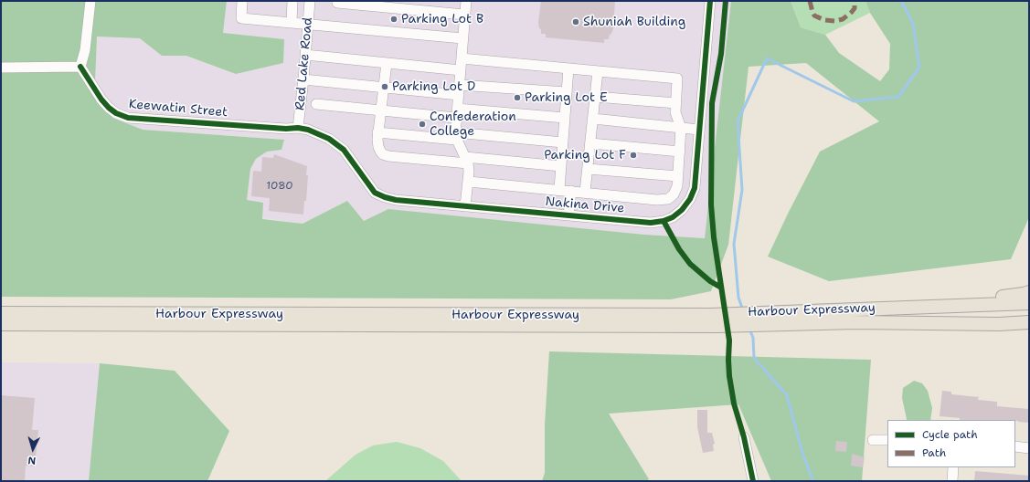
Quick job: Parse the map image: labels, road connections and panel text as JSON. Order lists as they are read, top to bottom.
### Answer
{
  "streets": {
    "main road": ["Harbour Expressway"],
    "street": ["Red Lake Road", "Keewatin Street", "Nakina Drive"]
  },
  "crossings": [
    ["Red Lake Road", "Keewatin Street"],
    ["Red Lake Road", "Nakina Drive"],
    ["Keewatin Street", "Nakina Drive"]
  ],
  "places": [
    "Parking Lot B",
    "Shuniah Building",
    "Parking Lot D",
    "Parking Lot E",
    "Confederation College",
    "Parking Lot F"
  ],
  "house_numbers": ["1080"],
  "legend": ["Cycle path", "Path"],
  "north": "bottom"
}
